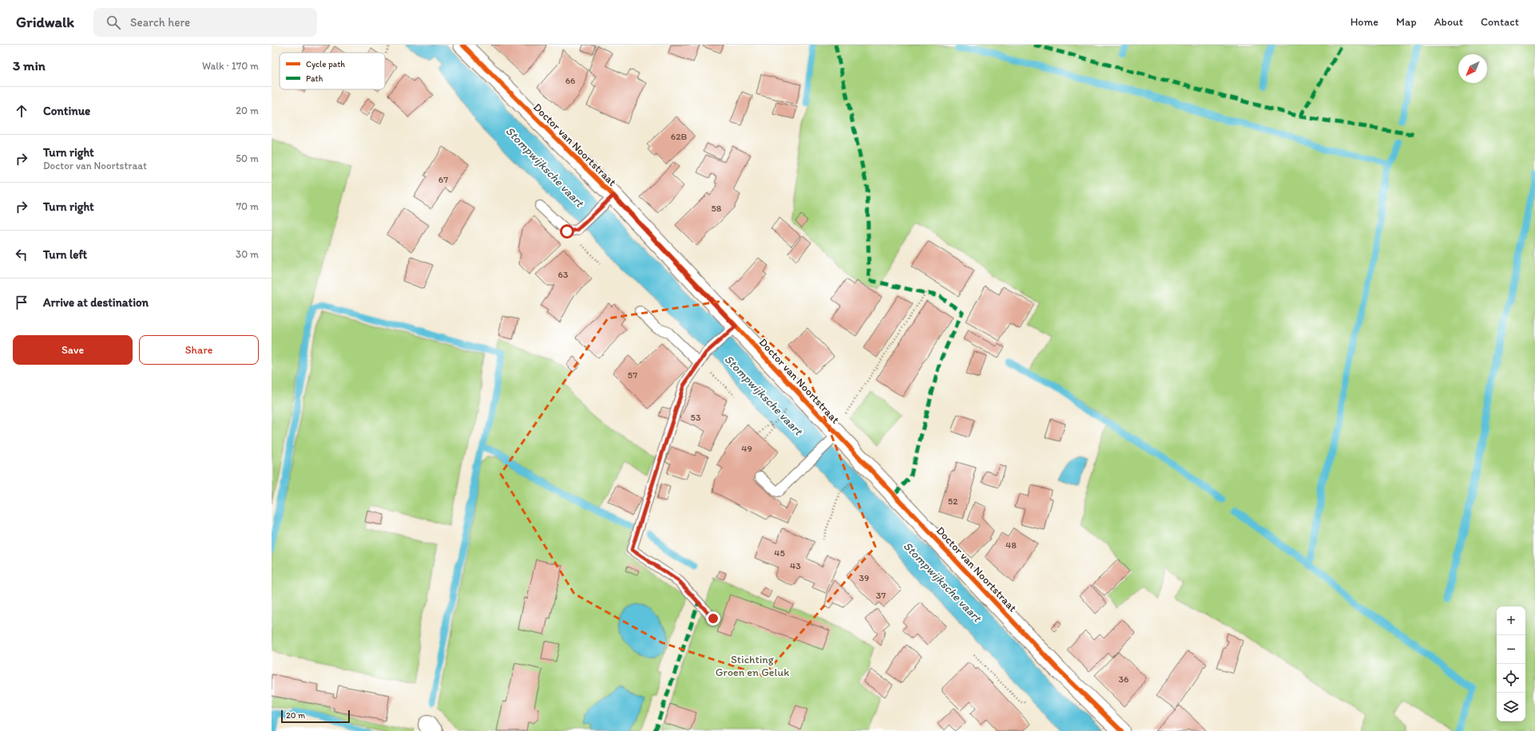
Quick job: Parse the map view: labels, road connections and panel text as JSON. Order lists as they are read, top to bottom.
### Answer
{
  "streets": {
    "street": ["Doctor van Noortstraat"]
  },
  "water": ["Stompwijksche vaart"],
  "parks": ["Stichting Groen en Geluk"],
  "house_numbers": [
    "66",
    "62B",
    "67",
    "58",
    "63",
    "57",
    "53",
    "49",
    "52",
    "48",
    "45",
    "43",
    "39",
    "37",
    "36"
  ],
  "legend": ["Cycle path", "Path"],
  "scale_bar": "20 m",
  "north": "bottom left",
  "page": {
    "header": "Gridwalk",
    "search": "Search here",
    "nav": [
      "Home",
      "Map",
      "About",
      "Contact"
    ],
    "heading": ["3 min", "Walk · 170 m"],
    "list": [
      ["Continue", "20 m"],
      ["Turn right", "Doctor van Noortstraat", "50 m"],
      ["Turn right", "70 m"],
      ["Turn left", "30 m"],
      "Arrive at destination"
    ],
    "buttons": ["Save", "Share"],
    "map_buttons": ["+", "−"],
    "scale": "20 m"
  }
}
